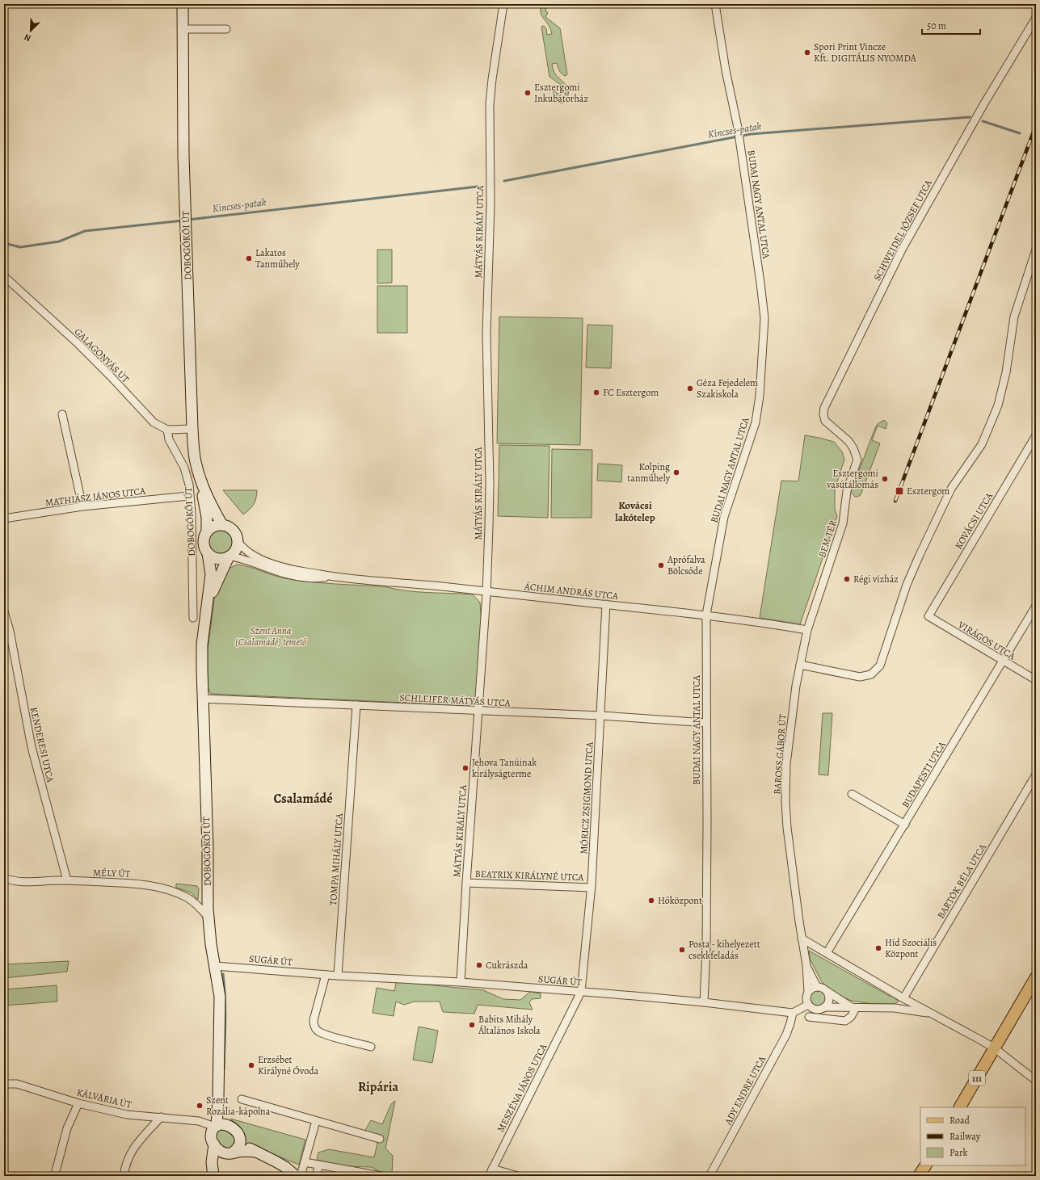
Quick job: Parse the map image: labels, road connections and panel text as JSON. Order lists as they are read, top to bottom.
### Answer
{
  "streets": {
    "main road": ["DOBOGÓKŐI ÚT", "111"],
    "street": [
      "BUDAI NAGY ANTAL UTCA",
      "SCHWEIDEL JÓZSEF UTCA",
      "MÁTYÁS KIRÁLY UTCA",
      "GALAGONYÁS ÚT",
      "MATHIÁSZ JÁNOS UTCA",
      "KOVÁCSI UTCA",
      "BEM TÉR",
      "ÁCHIM ANDRÁS UTCA",
      "VIRÁGOS UTCA",
      "SCHLEIFER MÁTYÁS UTCA",
      "KENDERESI UTCA",
      "BAROSS GÁBOR ÚT",
      "BUDAPESTI UTCA",
      "MÓRICZ ZSIGMOND UTCA",
      "TOMPA MIHÁLY UTCA",
      "MÉLY ÚT",
      "BEATRIX KIRÁLYNÉ UTCA",
      "BARTÓK BÉLA UTCA",
      "SUGÁR ÚT",
      "MESZÉNA JÁNOS UTCA",
      "ADY ENDRE UTCA",
      "KÁLVÁRIA ÚT"
    ]
  },
  "crossings": [
    ["BUDAI NAGY ANTAL UTCA", "ÁCHIM ANDRÁS UTCA"],
    ["BUDAI NAGY ANTAL UTCA", "SCHLEIFER MÁTYÁS UTCA"],
    ["BUDAI NAGY ANTAL UTCA", "SUGÁR ÚT"],
    ["SCHWEIDEL JÓZSEF UTCA", "BEM TÉR"],
    ["MÁTYÁS KIRÁLY UTCA", "ÁCHIM ANDRÁS UTCA"],
    ["MÁTYÁS KIRÁLY UTCA", "SCHLEIFER MÁTYÁS UTCA"],
    ["MÁTYÁS KIRÁLY UTCA", "BEATRIX KIRÁLYNÉ UTCA"],
    ["MÁTYÁS KIRÁLY UTCA", "SUGÁR ÚT"],
    ["DOBOGÓKŐI ÚT", "GALAGONYÁS ÚT"],
    ["DOBOGÓKŐI ÚT", "MATHIÁSZ JÁNOS UTCA"],
    ["DOBOGÓKŐI ÚT", "ÁCHIM ANDRÁS UTCA"],
    ["DOBOGÓKŐI ÚT", "SCHLEIFER MÁTYÁS UTCA"],
    ["DOBOGÓKŐI ÚT", "MÉLY ÚT"],
    ["DOBOGÓKŐI ÚT", "SUGÁR ÚT"],
    ["DOBOGÓKŐI ÚT", "KÁLVÁRIA ÚT"],
    ["KOVÁCSI UTCA", "VIRÁGOS UTCA"],
    ["BEM TÉR", "ÁCHIM ANDRÁS UTCA"],
    ["BEM TÉR", "BAROSS GÁBOR ÚT"],
    ["ÁCHIM ANDRÁS UTCA", "BAROSS GÁBOR ÚT"],
    ["ÁCHIM ANDRÁS UTCA", "MÓRICZ ZSIGMOND UTCA"],
    ["VIRÁGOS UTCA", "BUDAPESTI UTCA"],
    ["SCHLEIFER MÁTYÁS UTCA", "MÓRICZ ZSIGMOND UTCA"],
    ["SCHLEIFER MÁTYÁS UTCA", "TOMPA MIHÁLY UTCA"],
    ["KENDERESI UTCA", "MÉLY ÚT"],
    ["MÓRICZ ZSIGMOND UTCA", "BEATRIX KIRÁLYNÉ UTCA"],
    ["MÓRICZ ZSIGMOND UTCA", "SUGÁR ÚT"],
    ["MÓRICZ ZSIGMOND UTCA", "MESZÉNA JÁNOS UTCA"],
    ["TOMPA MIHÁLY UTCA", "SUGÁR ÚT"],
    ["SUGÁR ÚT", "MESZÉNA JÁNOS UTCA"],
    ["SUGÁR ÚT", "ADY ENDRE UTCA"]
  ],
  "districts": ["Kovácsi lakótelep", "Csalamádé", "Ripária"],
  "water": ["Kincses-patak"],
  "parks": ["Szent Anna (Csalamádé) temető"],
  "places": {
    "other": [
      "Spori Print Vincze Kft. DIGITÁLIS NYOMDA",
      "Esztergomi Inkubátorház",
      "Lakatos Tanműhely",
      "Géza Fejedelem Szakiskola",
      "FC Esztergom",
      "Kolping tanműhely",
      "Esztergomi vasútállomás",
      "Aprófalva Bölcsőde",
      "Régi vízház",
      "Jehova Tanúinak királyságterme",
      "Hőközpont",
      "Híd Szociális Központ",
      "Posta - kihelyezett csekkfeladás",
      "Cukrászda",
      "Babits Mihály Általános Iskola",
      "Erzsébet Királyné Óvoda",
      "Szent Rozália-kápolna"
    ],
    "transit": ["Esztergom"]
  },
  "legend": ["Road", "Railway", "Park"],
  "scale_bar": "50 m",
  "north": "bottom left"
}
